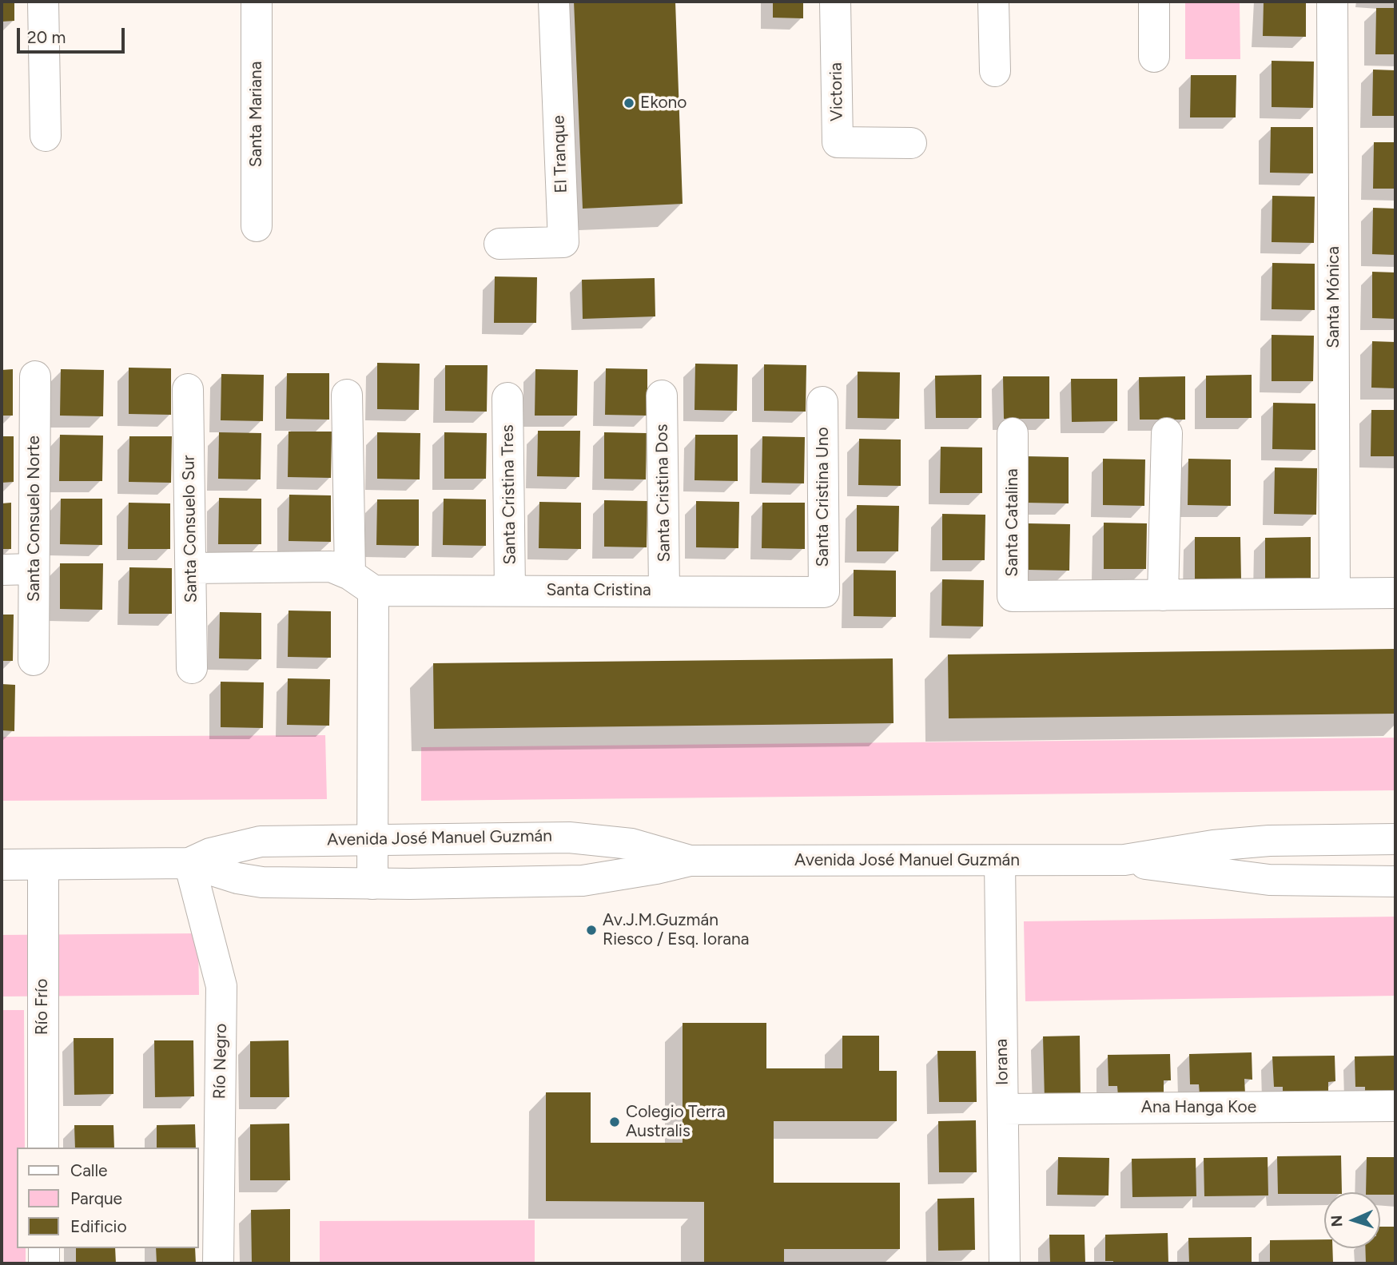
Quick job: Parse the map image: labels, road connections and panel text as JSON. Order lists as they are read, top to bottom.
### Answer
{
  "streets": {
    "street": [
      "Victoria",
      "Santa Mariana",
      "El Tranque",
      "Santa Mónica",
      "Santa Cristina Dos",
      "Santa Cristina Tres",
      "Santa Cristina Uno",
      "Santa Consuelo Norte",
      "Santa Catalina",
      "Santa Consuelo Sur",
      "Santa Cristina",
      "Avenida José Manuel Guzmán",
      "Río Frío",
      "Río Negro",
      "Iorana",
      "Ana Hanga Koe"
    ]
  },
  "crossings": [
    ["Santa Mónica", "Santa Catalina"],
    ["Santa Cristina Dos", "Santa Cristina"],
    ["Santa Cristina Tres", "Santa Cristina"],
    ["Santa Cristina Uno", "Santa Cristina"],
    ["Santa Consuelo Sur", "Santa Cristina"],
    ["Avenida José Manuel Guzmán", "Río Frío"],
    ["Avenida José Manuel Guzmán", "Río Negro"],
    ["Avenida José Manuel Guzmán", "Iorana"],
    ["Iorana", "Ana Hanga Koe"]
  ],
  "places": ["Ekono", "Av.J.M.Guzmán Riesco / Esq. Iorana", "Colegio Terra Australis"],
  "legend": ["Calle", "Parque", "Edificio"],
  "scale_bar": "20 m",
  "north": "left"
}
